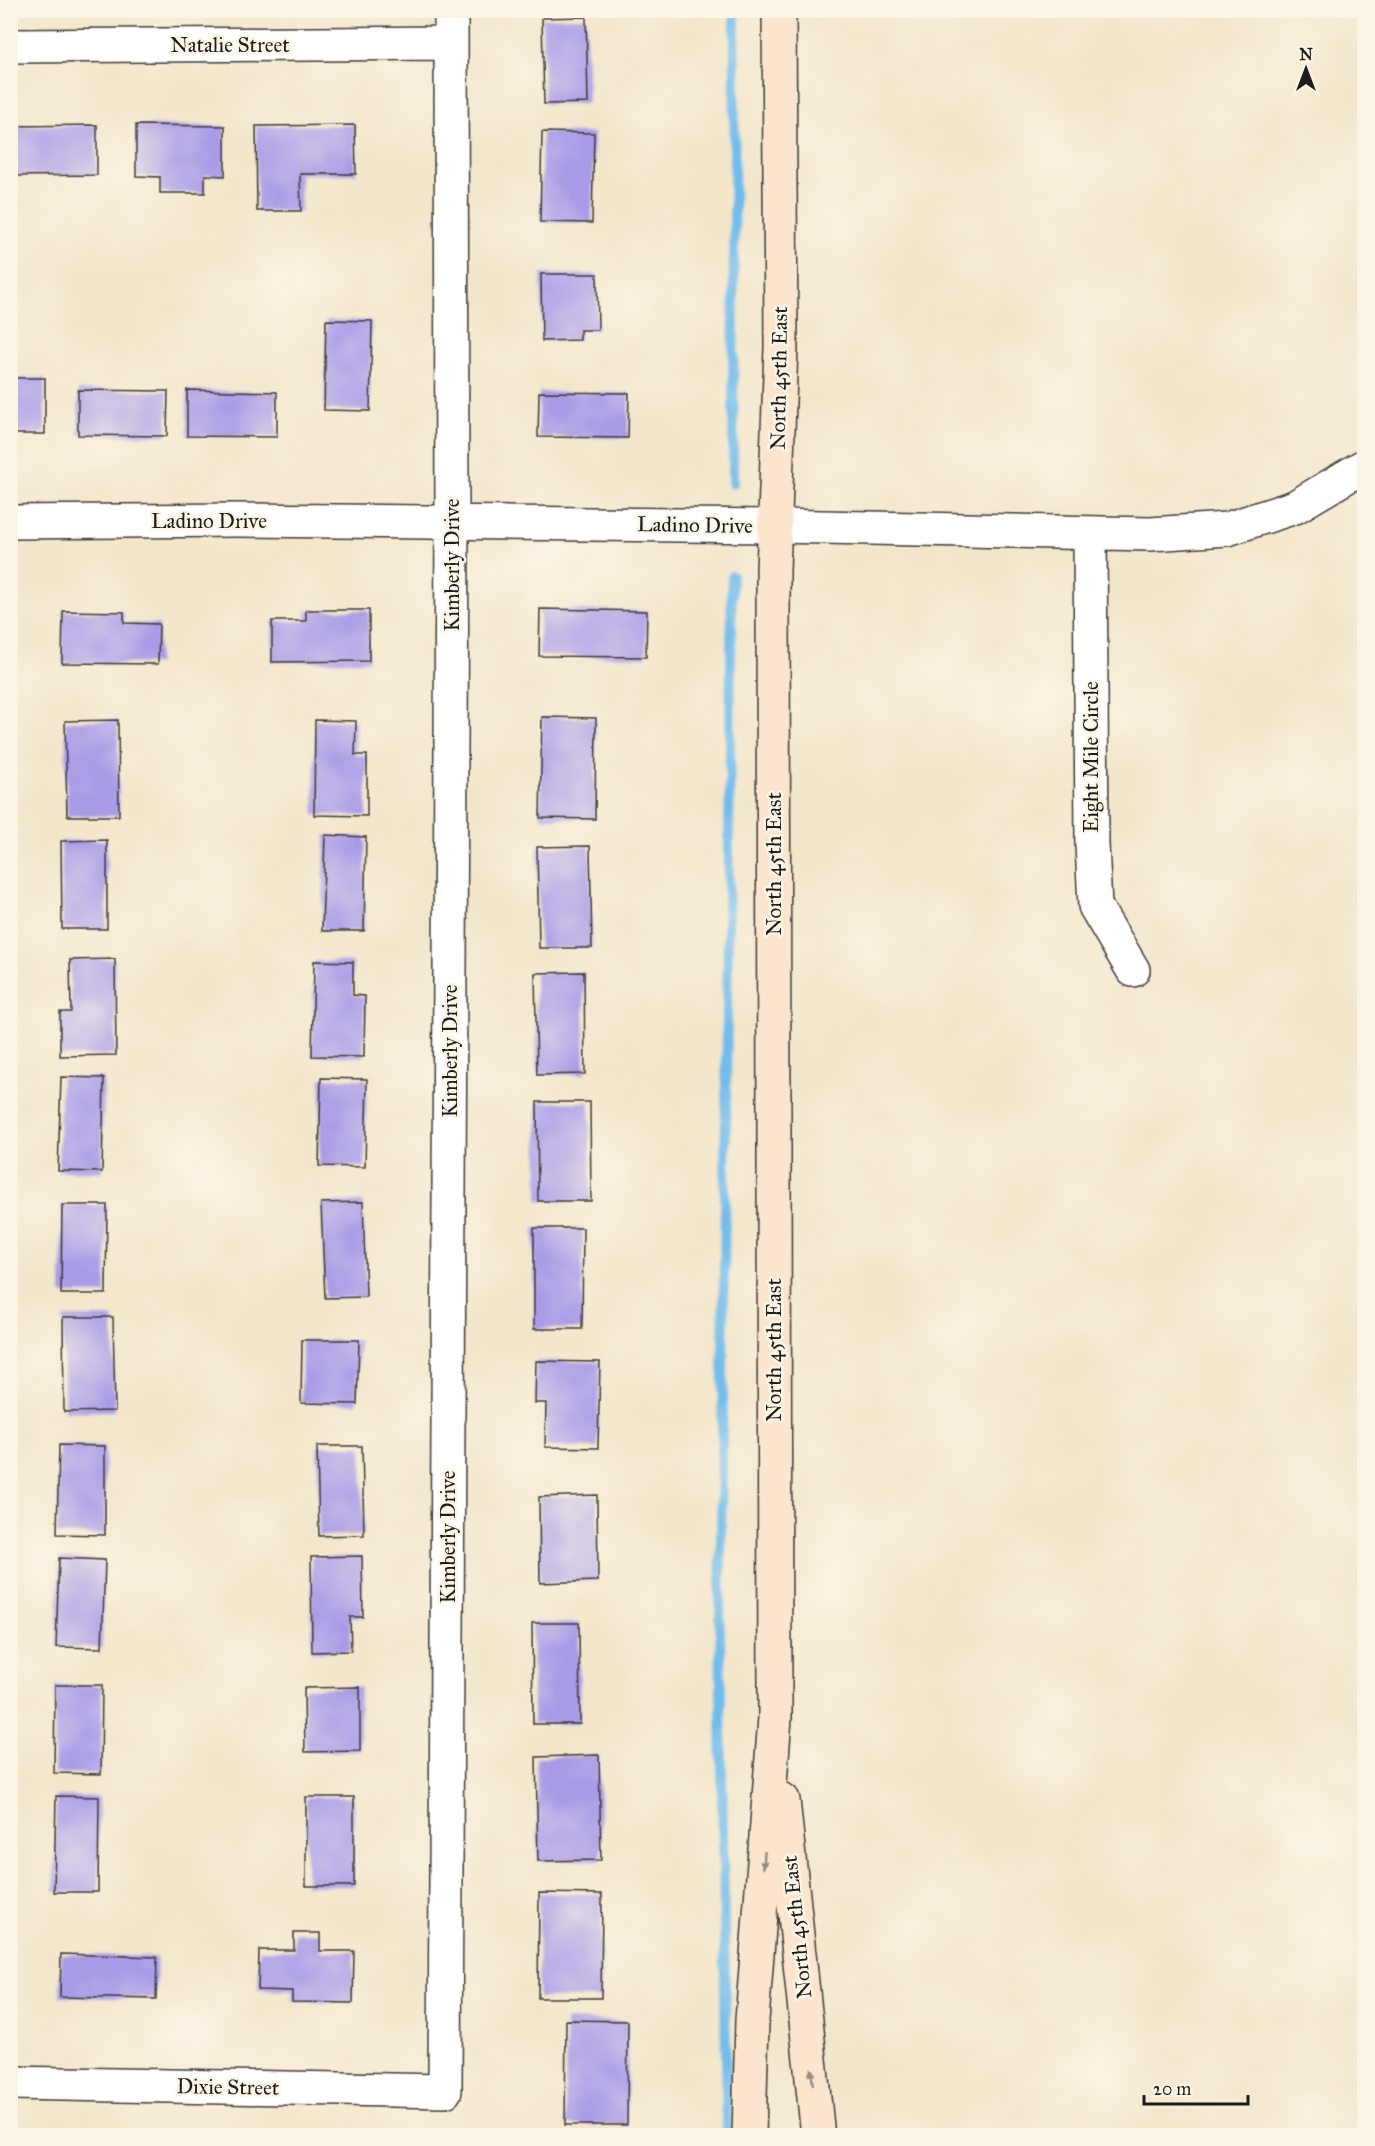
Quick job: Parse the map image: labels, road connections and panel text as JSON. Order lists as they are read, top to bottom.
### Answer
{
  "streets": {
    "main road": ["North 45th East"],
    "street": [
      "Natalie Street",
      "Ladino Drive",
      "Kimberly Drive",
      "Eight Mile Circle",
      "Dixie Street"
    ]
  },
  "crossings": [
    ["Natalie Street", "Kimberly Drive"],
    ["North 45th East", "Ladino Drive"],
    ["Ladino Drive", "Kimberly Drive"],
    ["Ladino Drive", "Eight Mile Circle"],
    ["Kimberly Drive", "Dixie Street"]
  ],
  "scale_bar": "20 m",
  "north": "top"
}
